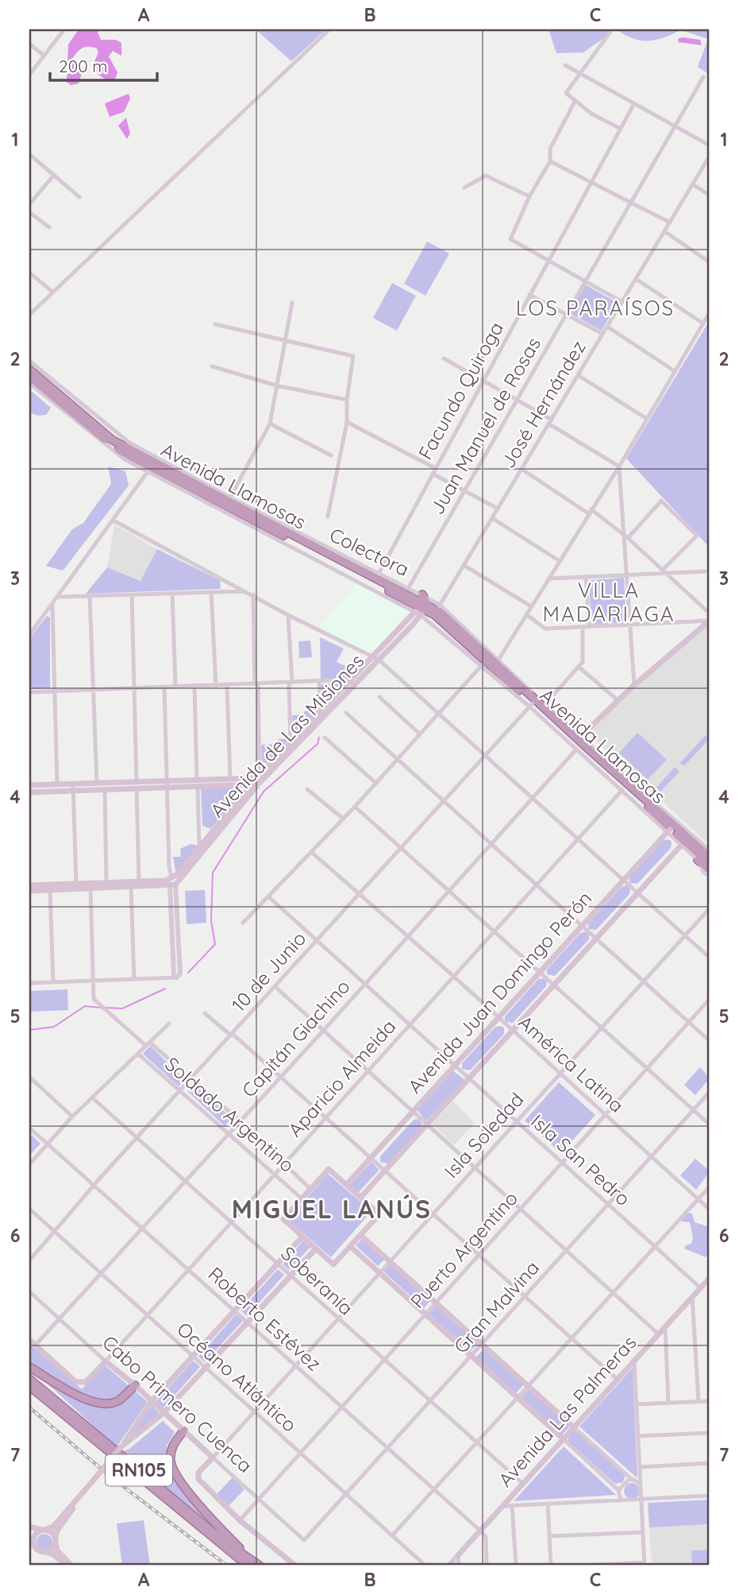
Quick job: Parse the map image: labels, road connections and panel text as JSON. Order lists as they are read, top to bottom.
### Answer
{
  "streets": {
    "highway": ["Avenida Llamosas", "RN105"],
    "main road": [
      "Avenida de Las Misiones",
      "Avenida Juan Domingo Perón",
      "Aparicio Almeida",
      "Cabo Primero Cuenca",
      "Avenida Las Palmeras"
    ],
    "street": [
      "Facundo Quiroga",
      "José Hernández",
      "Juan Manuel de Rosas",
      "Colectora",
      "10 de Junio",
      "Capitán Giachino",
      "América Latina",
      "Soldado Argentino",
      "Isla Soledad",
      "Isla San Pedro",
      "Puerto Argentino",
      "Soberanía",
      "Gran Malvina",
      "Roberto Estévez",
      "Océano Atlántico"
    ]
  },
  "crossings": [
    ["Facundo Quiroga", "Colectora"],
    ["José Hernández", "Avenida Llamosas"],
    ["José Hernández", "Colectora"],
    ["Juan Manuel de Rosas", "Colectora"],
    ["Avenida Llamosas", "Colectora"],
    ["Avenida Llamosas", "Avenida de Las Misiones"],
    ["Avenida Llamosas", "10 de Junio"],
    ["Avenida Llamosas", "Avenida Juan Domingo Perón"],
    ["Colectora", "Avenida de Las Misiones"],
    ["10 de Junio", "América Latina"],
    ["10 de Junio", "Soldado Argentino"],
    ["10 de Junio", "Isla San Pedro"],
    ["10 de Junio", "Soberanía"],
    ["10 de Junio", "Roberto Estévez"],
    ["10 de Junio", "Océano Atlántico"],
    ["Avenida Juan Domingo Perón", "América Latina"],
    ["Avenida Juan Domingo Perón", "Isla San Pedro"],
    ["Capitán Giachino", "América Latina"],
    ["Capitán Giachino", "Aparicio Almeida"],
    ["Capitán Giachino", "Soldado Argentino"],
    ["Capitán Giachino", "Isla San Pedro"],
    ["Capitán Giachino", "Soberanía"],
    ["Capitán Giachino", "Roberto Estévez"],
    ["Capitán Giachino", "Océano Atlántico"],
    ["Capitán Giachino", "Cabo Primero Cuenca"],
    ["América Latina", "Aparicio Almeida"],
    ["América Latina", "Isla Soledad"],
    ["América Latina", "Puerto Argentino"],
    ["América Latina", "Gran Malvina"],
    ["Aparicio Almeida", "Soldado Argentino"],
    ["Aparicio Almeida", "Isla San Pedro"],
    ["Aparicio Almeida", "Soberanía"],
    ["Aparicio Almeida", "Roberto Estévez"],
    ["Aparicio Almeida", "Océano Atlántico"],
    ["Aparicio Almeida", "Cabo Primero Cuenca"],
    ["Isla Soledad", "Isla San Pedro"],
    ["Isla Soledad", "Soberanía"],
    ["Isla Soledad", "Roberto Estévez"],
    ["Isla Soledad", "Océano Atlántico"],
    ["Isla Soledad", "Cabo Primero Cuenca"],
    ["Isla San Pedro", "Puerto Argentino"],
    ["Isla San Pedro", "Gran Malvina"],
    ["Isla San Pedro", "Avenida Las Palmeras"],
    ["Puerto Argentino", "Soberanía"],
    ["Puerto Argentino", "Roberto Estévez"],
    ["Puerto Argentino", "Océano Atlántico"],
    ["Puerto Argentino", "Cabo Primero Cuenca"],
    ["Soberanía", "Gran Malvina"],
    ["Soberanía", "Avenida Las Palmeras"],
    ["Gran Malvina", "Roberto Estévez"],
    ["Gran Malvina", "Océano Atlántico"],
    ["Gran Malvina", "Cabo Primero Cuenca"],
    ["Roberto Estévez", "Avenida Las Palmeras"]
  ],
  "districts": ["LOS PARAÍSOS", "VILLA MADARIAGA", "MIGUEL LANÚS"],
  "scale_bar": "200 m",
  "grid": {
    "columns": ["A", "B", "C"],
    "rows": [
      "1",
      "2",
      "3",
      "4",
      "5",
      "6",
      "7"
    ]
  }
}
